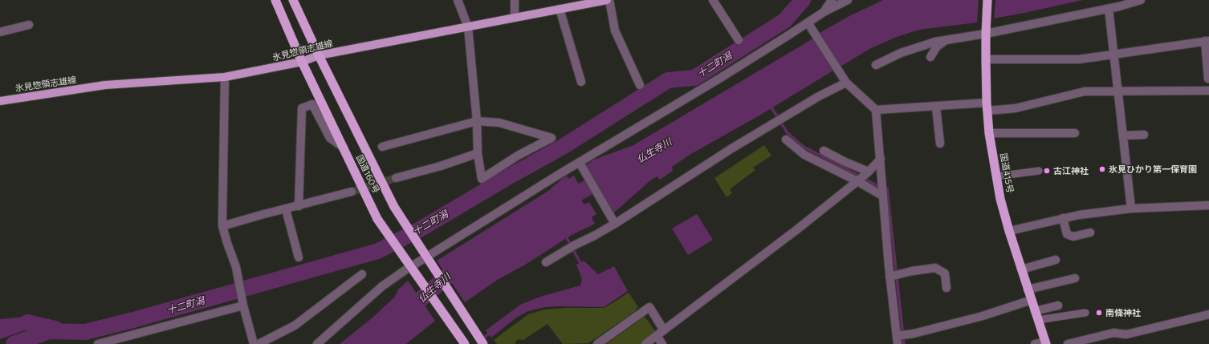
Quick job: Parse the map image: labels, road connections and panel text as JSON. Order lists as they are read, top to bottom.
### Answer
{
  "streets": {
    "highway": ["国道415号", "国道160号"],
    "main road": ["氷見惣領志雄線"]
  },
  "crossings": [
    ["氷見惣領志雄線", "国道160号"]
  ],
  "water": ["十二町潟", "仏生寺川"],
  "places": ["氷見ひかり第一保育園", "古江神社", "南條神社"]
}
